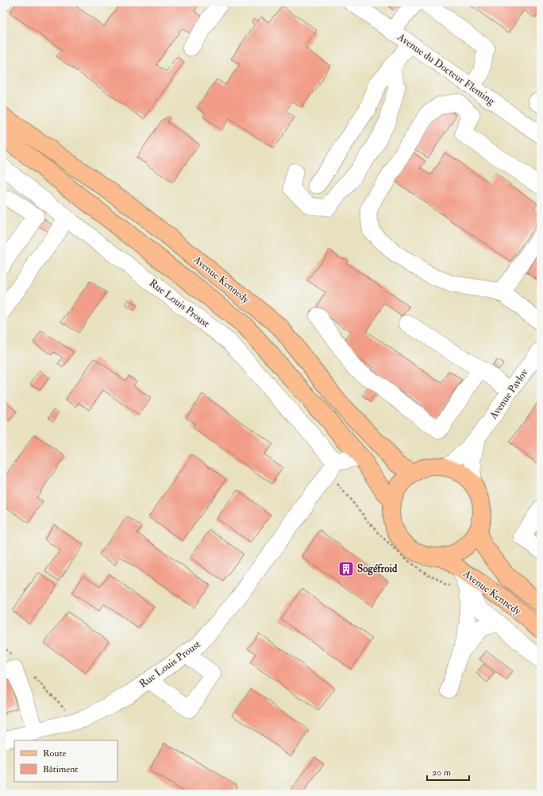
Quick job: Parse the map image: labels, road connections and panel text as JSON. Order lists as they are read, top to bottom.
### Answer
{
  "streets": {
    "main road": ["Avenue Kennedy"],
    "street": ["Avenue du Docteur Fleming", "Rue Louis Proust", "Avenue Pavlov"]
  },
  "crossings": [
    ["Avenue Kennedy", "Avenue Pavlov"]
  ],
  "places": {
    "building": ["Sogéfroid"]
  },
  "legend": ["Route", "Bâtiment"],
  "scale_bar": "20 m"
}
